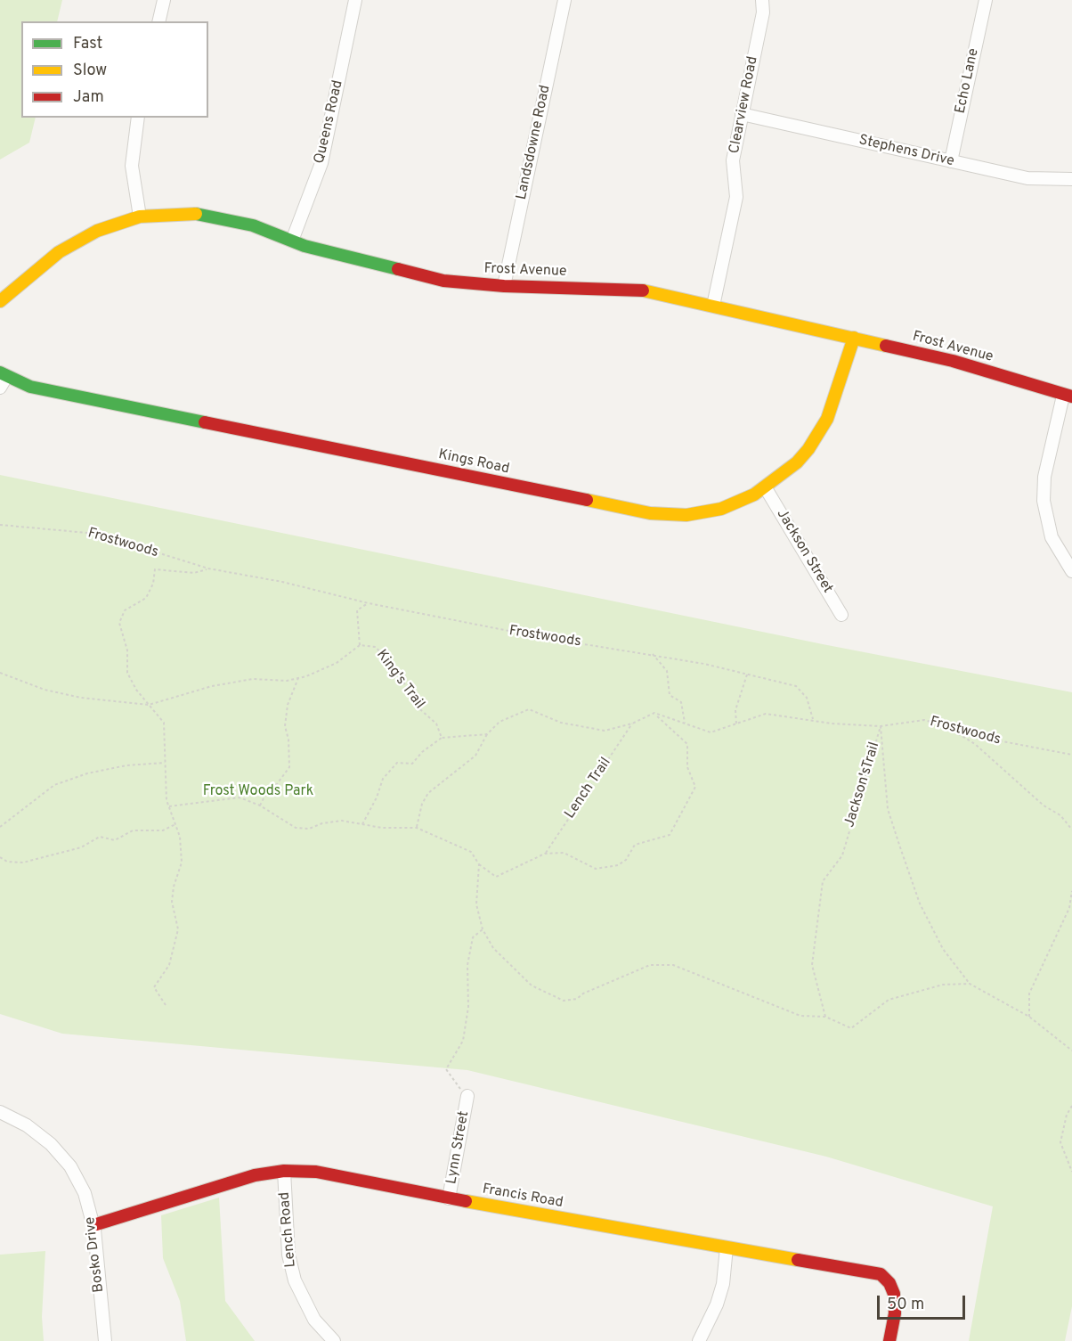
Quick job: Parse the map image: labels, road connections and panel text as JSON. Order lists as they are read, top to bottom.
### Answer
{
  "streets": {
    "street": [
      "Echo Lane",
      "Clearview Road",
      "Queens Road",
      "Landsdowne Road",
      "Stephens Drive",
      "Frost Avenue",
      "Kings Road",
      "Jackson Street",
      "Lynn Street",
      "Francis Road",
      "Lench Road",
      "Bosko Drive"
    ],
    "path": [
      "Frostwoods",
      "King's Trail",
      "Jackson'sTrail",
      "Lench Trail"
    ]
  },
  "crossings": [
    ["Echo Lane", "Stephens Drive"],
    ["Clearview Road", "Stephens Drive"],
    ["Clearview Road", "Frost Avenue"],
    ["Queens Road", "Frost Avenue"],
    ["Landsdowne Road", "Frost Avenue"],
    ["Frost Avenue", "Kings Road"],
    ["Kings Road", "Jackson Street"],
    ["Frostwoods", "Jackson'sTrail"],
    ["Lynn Street", "Francis Road"],
    ["Francis Road", "Lench Road"],
    ["Francis Road", "Bosko Drive"]
  ],
  "parks": ["Frost Woods Park"],
  "legend": ["Fast", "Slow", "Jam"],
  "scale_bar": "50 m"
}
